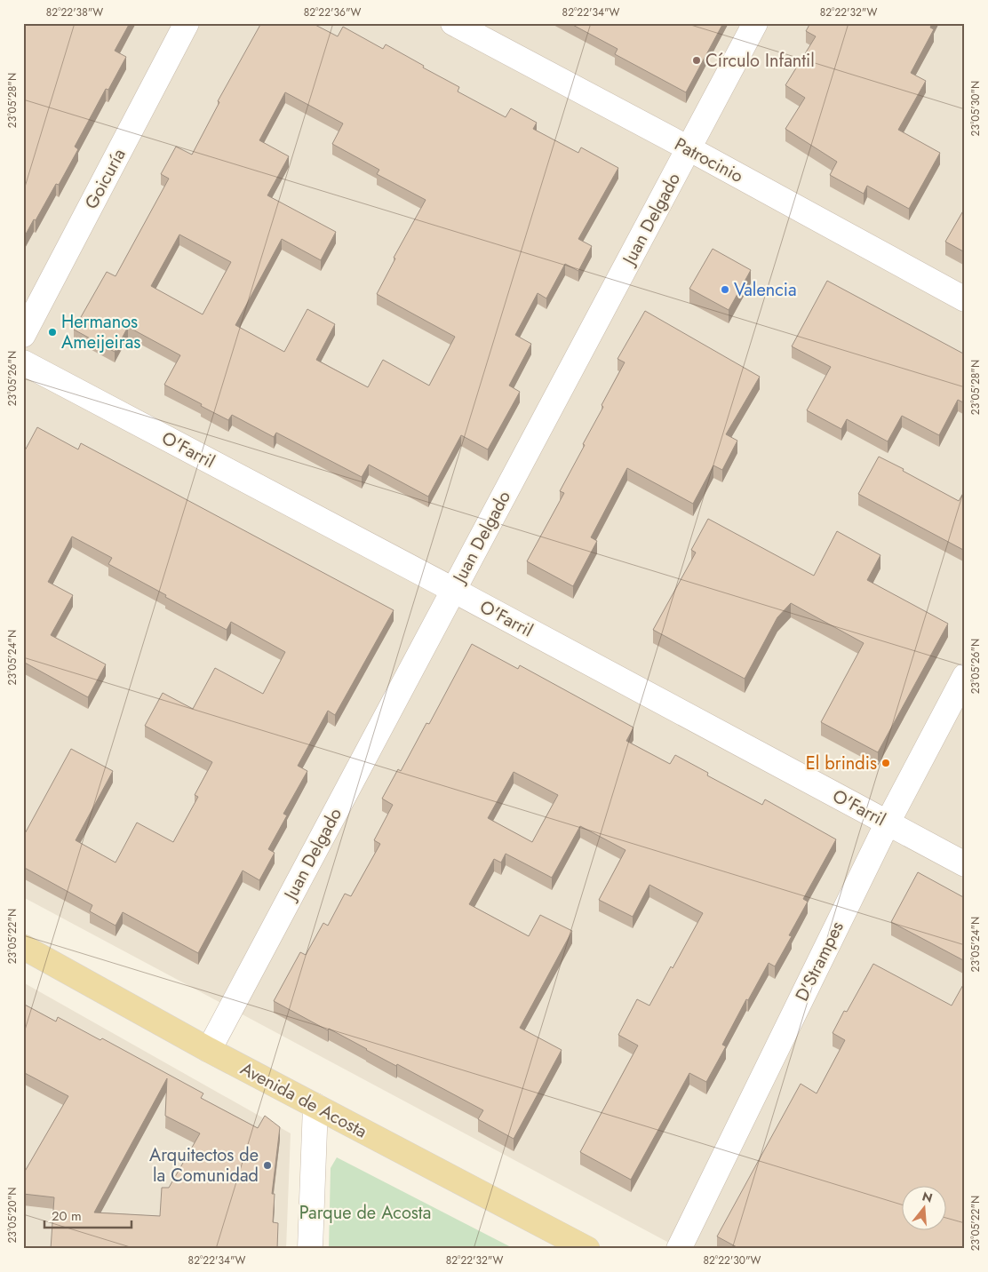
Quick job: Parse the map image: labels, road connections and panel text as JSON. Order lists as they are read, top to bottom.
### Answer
{
  "streets": {
    "main road": ["Avenida de Acosta"],
    "street": [
      "Patrocinio",
      "Goicuría",
      "Juan Delgado",
      "O'Farril",
      "D'Strampes"
    ]
  },
  "crossings": [
    ["Patrocinio", "Juan Delgado"],
    ["Juan Delgado", "O'Farril"],
    ["Juan Delgado", "Avenida de Acosta"],
    ["O'Farril", "D'Strampes"]
  ],
  "parks": ["Parque de Acosta"],
  "places": [
    "Círculo Infantil",
    "Valencia",
    "Hermanos Ameijeiras",
    "El brindis",
    "Arquitectos de la Comunidad"
  ],
  "scale_bar": "20 m",
  "north": "top",
  "coordinates": [
    "82°22'38\"W",
    "82°22'36\"W",
    "82°22'34\"W",
    "82°22'32\"W",
    "23°05'28\"N",
    "23°05'30\"N",
    "23°05'26\"N",
    "23°05'24\"N",
    "23°05'22\"N",
    "23°05'20\"N",
    "82°22'30\"W"
  ]
}
